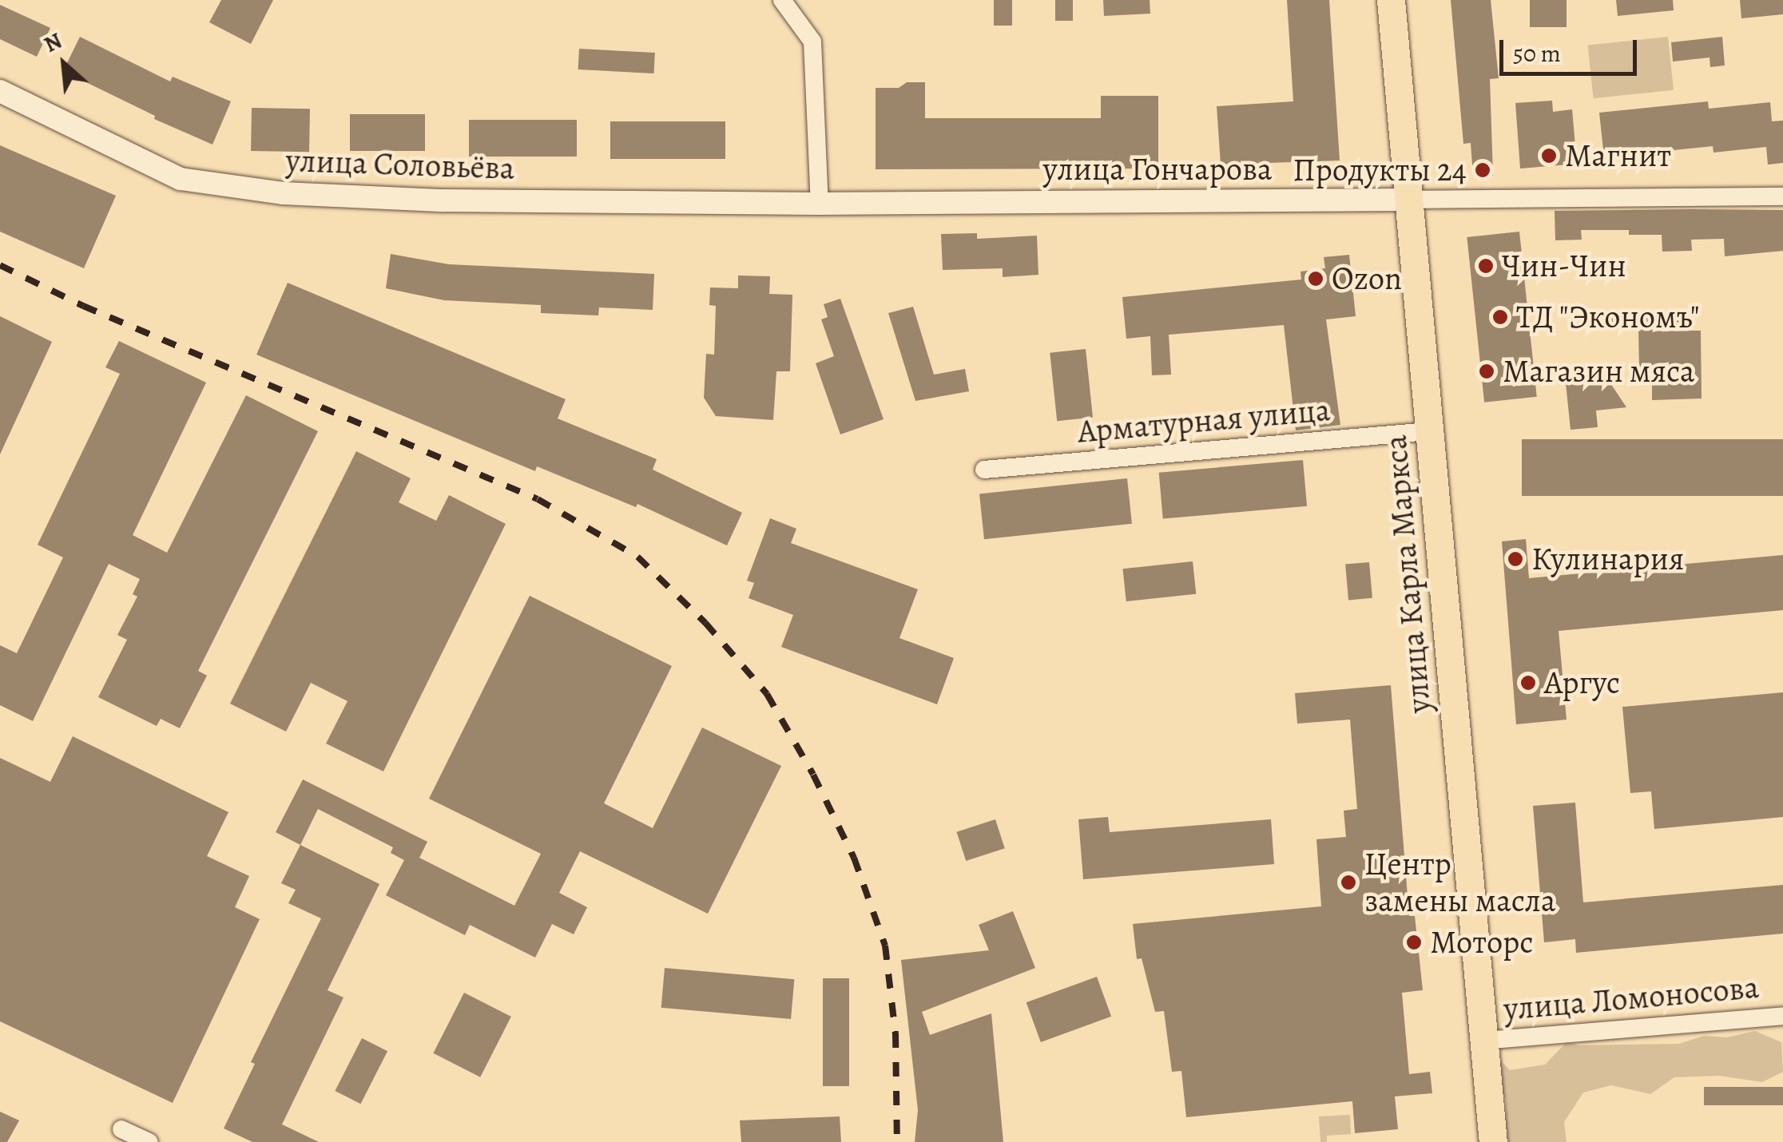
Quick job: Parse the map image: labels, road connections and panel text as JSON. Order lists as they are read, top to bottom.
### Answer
{
  "streets": {
    "main road": ["улица Карла Маркса"],
    "street": [
      "улица Соловьёва",
      "улица Гончарова",
      "Арматурная улица",
      "улица Ломоносова"
    ]
  },
  "crossings": [
    ["улица Соловьёва", "улица Гончарова"],
    ["улица Гончарова", "улица Карла Маркса"],
    ["Арматурная улица", "улица Карла Маркса"],
    ["улица Карла Маркса", "улица Ломоносова"]
  ],
  "places": [
    "Магнит",
    "Продукты 24",
    "Чин-Чин",
    "Ozon",
    "ТД \"Экономъ\"",
    "Магазин мяса",
    "Кулинария",
    "Аргус",
    "Центр замены масла",
    "Моторс"
  ],
  "scale_bar": "50 m",
  "north": "top left"
}
